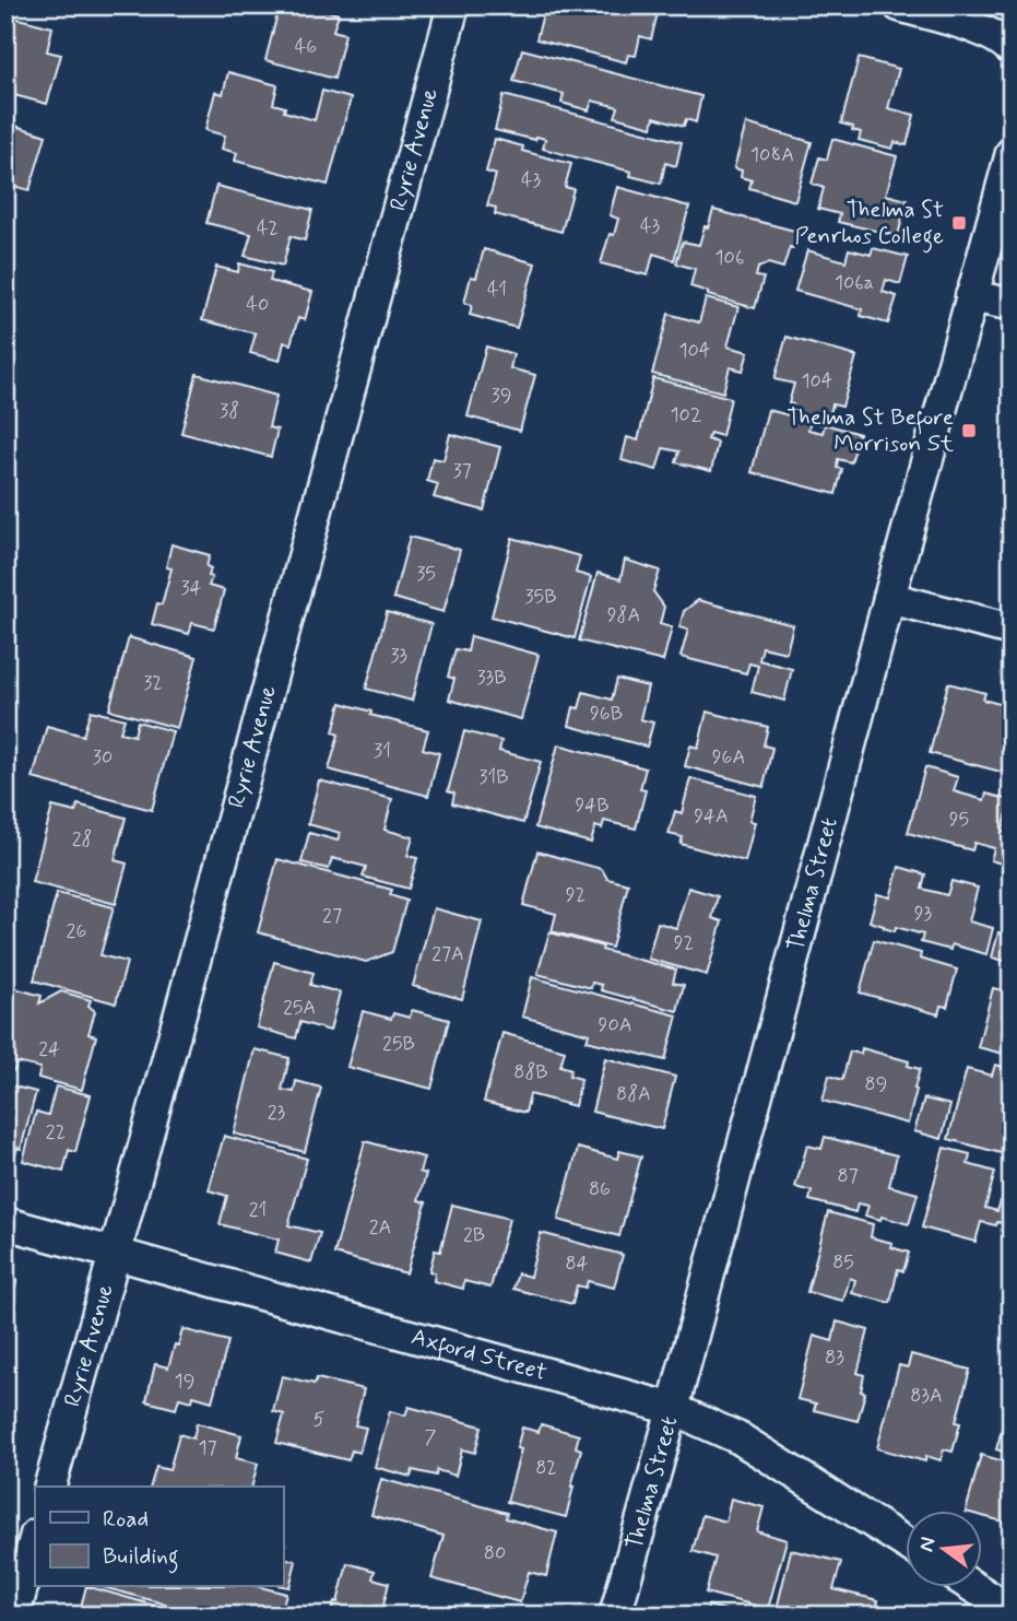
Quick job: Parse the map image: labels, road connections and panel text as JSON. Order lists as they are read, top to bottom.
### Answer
{
  "streets": {
    "street": ["Ryrie Avenue", "Thelma Street", "Axford Street"]
  },
  "crossings": [
    ["Ryrie Avenue", "Axford Street"],
    ["Thelma Street", "Axford Street"]
  ],
  "places": {
    "transit": ["Thelma St Penrhos College", "Thelma St Before Morrison St"]
  },
  "house_numbers": [
    "46",
    "108A",
    "43",
    "43",
    "42",
    "106",
    "106a",
    "41",
    "40",
    "104",
    "104",
    "39",
    "38",
    "102",
    "37",
    "35",
    "34",
    "35B",
    "98A",
    "33",
    "33B",
    "32",
    "96B",
    "31",
    "30",
    "96A",
    "31B",
    "94B",
    "94A",
    "95",
    "28",
    "92",
    "93",
    "27",
    "26",
    "92",
    "27A",
    "25A",
    "90A",
    "25B",
    "24",
    "88B",
    "89",
    "88A",
    "23",
    "22",
    "87",
    "86",
    "21",
    "2A",
    "2B",
    "85",
    "84",
    "83",
    "19",
    "83A",
    "5",
    "7",
    "17",
    "82",
    "80"
  ],
  "legend": ["Road", "Building"],
  "north": "left"
}
